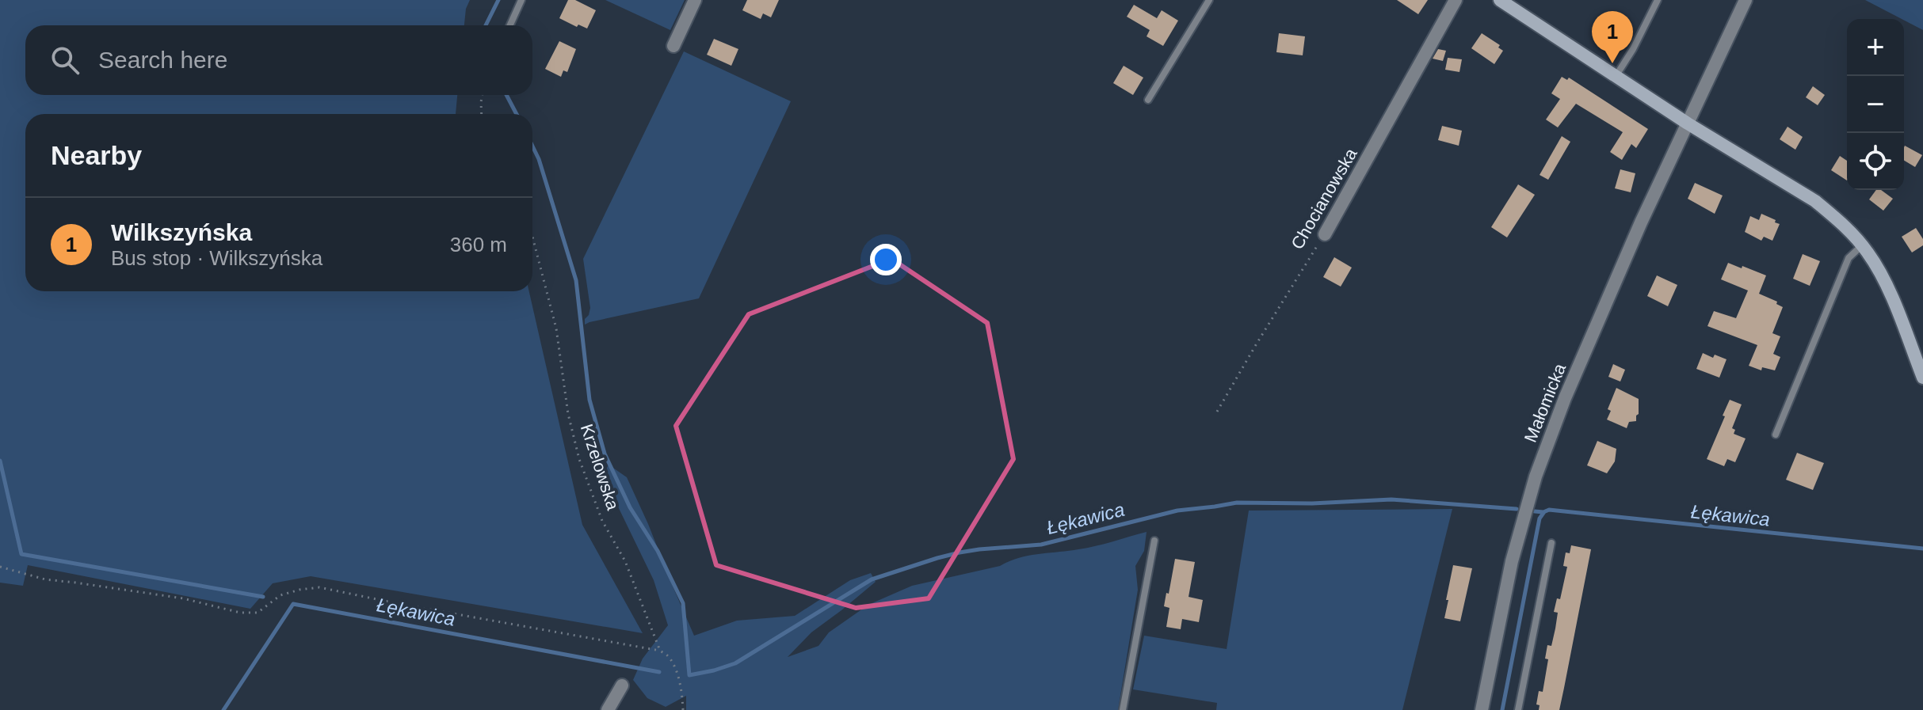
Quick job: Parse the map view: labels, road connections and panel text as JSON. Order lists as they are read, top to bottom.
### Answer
{
  "streets": {
    "street": ["Chocianowska", "Małomicka"],
    "path": ["Krzelowska"]
  },
  "water": ["Łękawica"],
  "page": {
    "pins": "1",
    "map_buttons": ["+", "−"],
    "search": "Search here",
    "heading": "Nearby",
    "list": [
      {
        "mark": "1",
        "name": "Wilkszyńska",
        "note": "Bus stop · Wilkszyńska",
        "value": "360 m"
      }
    ]
  }
}
